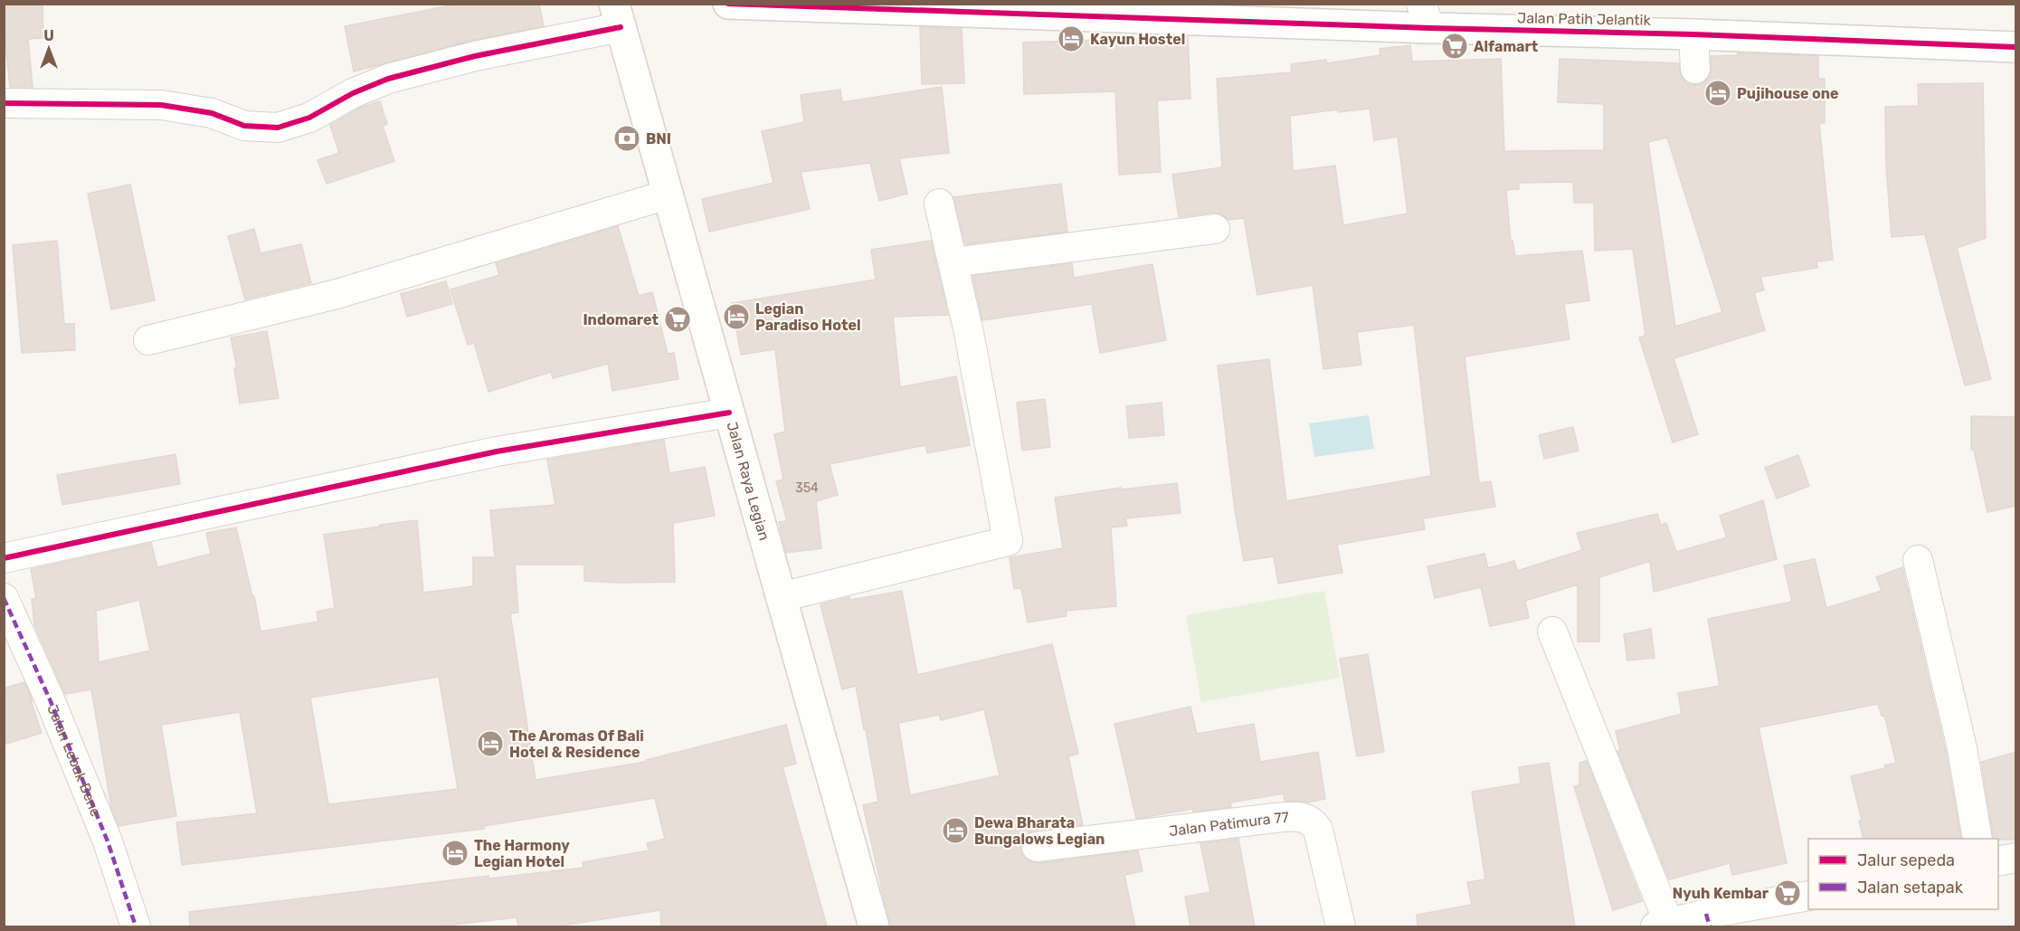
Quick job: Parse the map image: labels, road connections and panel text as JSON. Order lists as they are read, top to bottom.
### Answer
{
  "streets": {
    "street": [
      "Jalan Patih Jelantik",
      "Jalan Raya Legian",
      "Jalan Lebak Bene",
      "Jalan Patimura 77"
    ]
  },
  "places": {
    "hotel": [
      "Kayun Hostel",
      "Pujihouse one",
      "Legian Paradiso Hotel",
      "The Aromas Of Bali Hotel & Residence",
      "Dewa Bharata Bungalows Legian",
      "The Harmony Legian Hotel"
    ],
    "supermarket": ["Alfamart", "Indomaret", "Nyuh Kembar"],
    "bank": ["BNI"]
  },
  "house_numbers": ["354"],
  "legend": ["Jalur sepeda", "Jalan setapak"],
  "north": "top"
}
